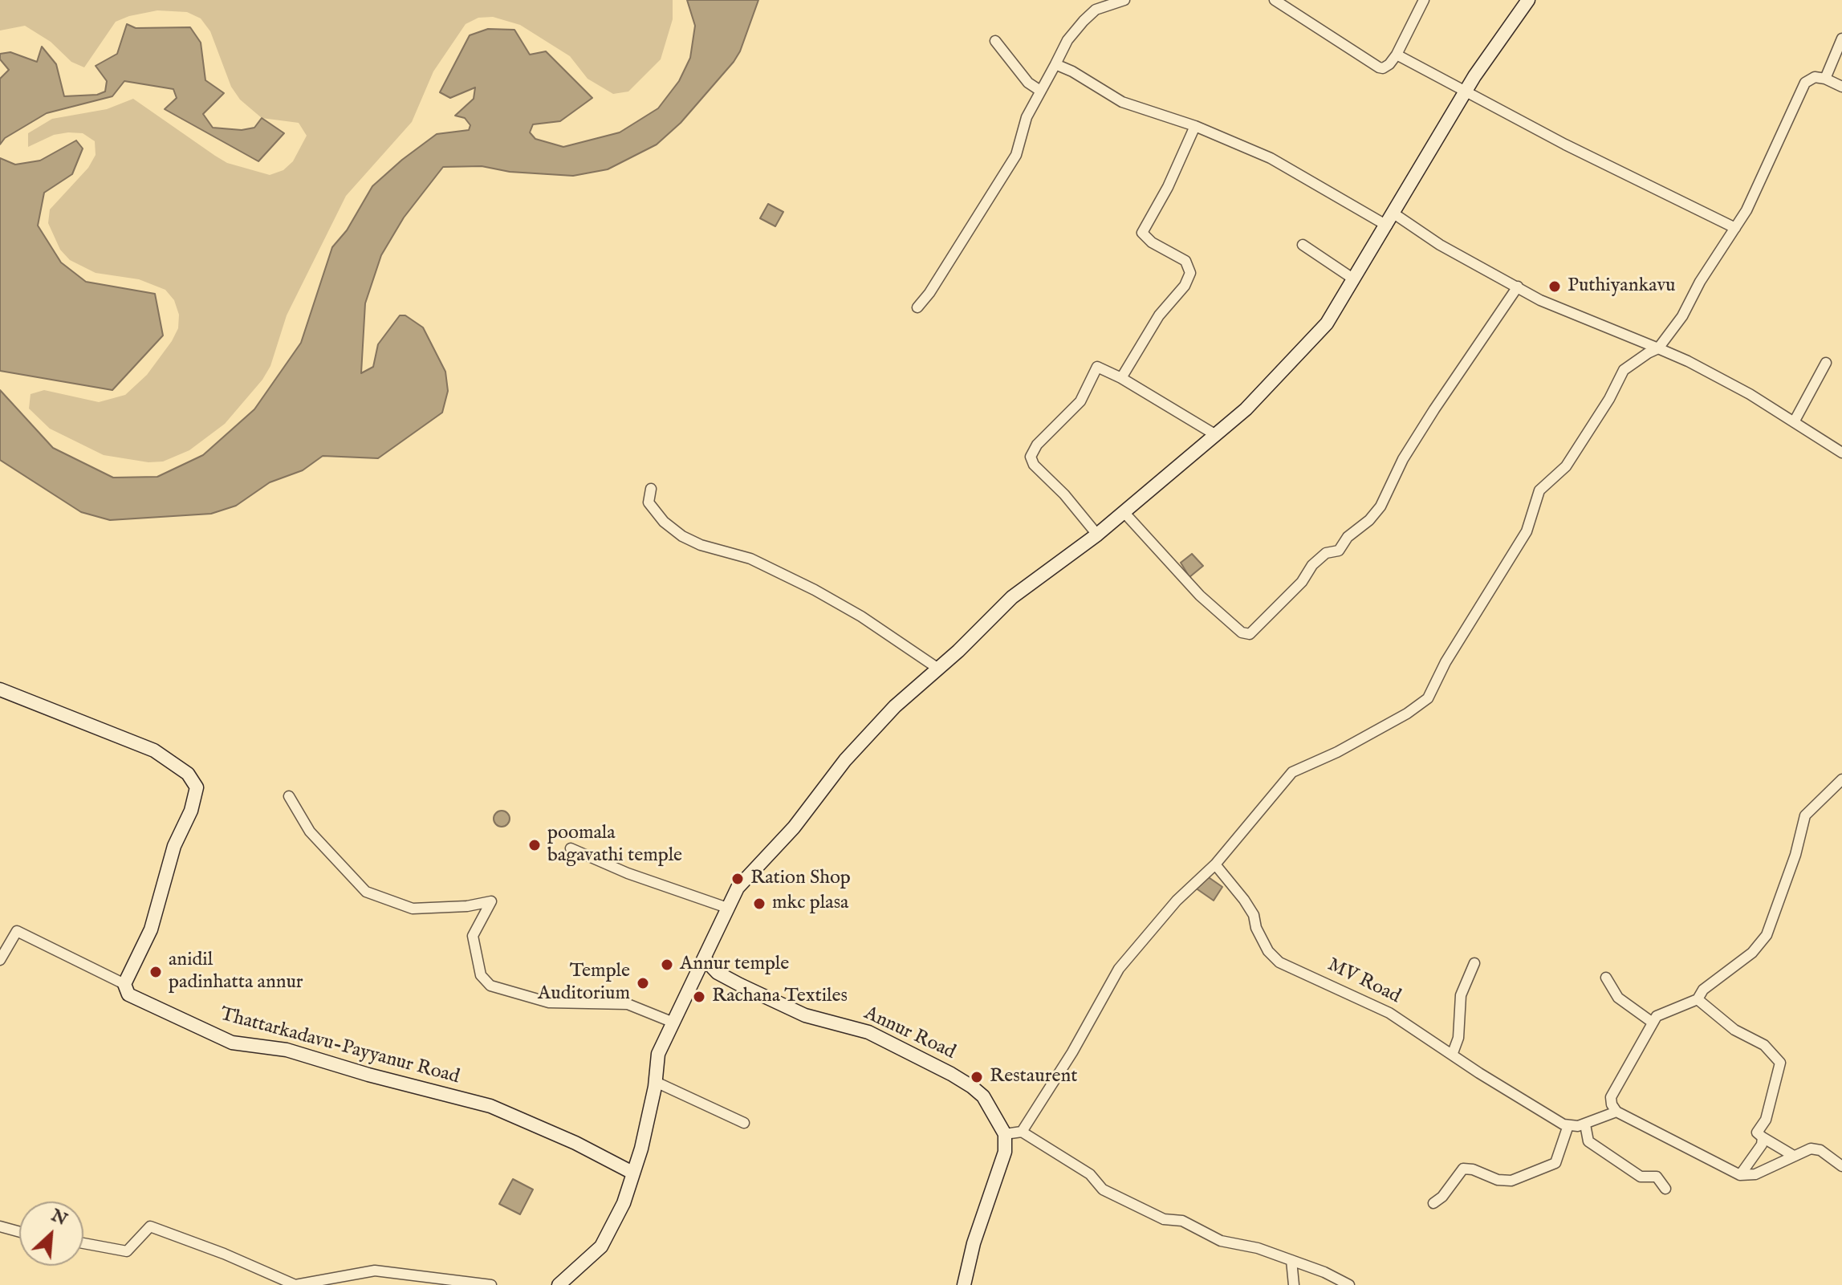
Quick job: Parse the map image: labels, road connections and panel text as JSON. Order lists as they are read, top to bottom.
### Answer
{
  "streets": {
    "main road": ["Annur Road", "Thattarkadavu-Payyanur Road"],
    "street": ["MV Road"]
  },
  "places": [
    "Puthiyankavu",
    "poomala bagavathi temple",
    "Ration Shop",
    "mkc plasa",
    "Annur temple",
    "anidil padinhatta annur",
    "Temple Auditorium",
    "Rachana Textiles",
    "Restaurent"
  ],
  "north": "top right"
}
